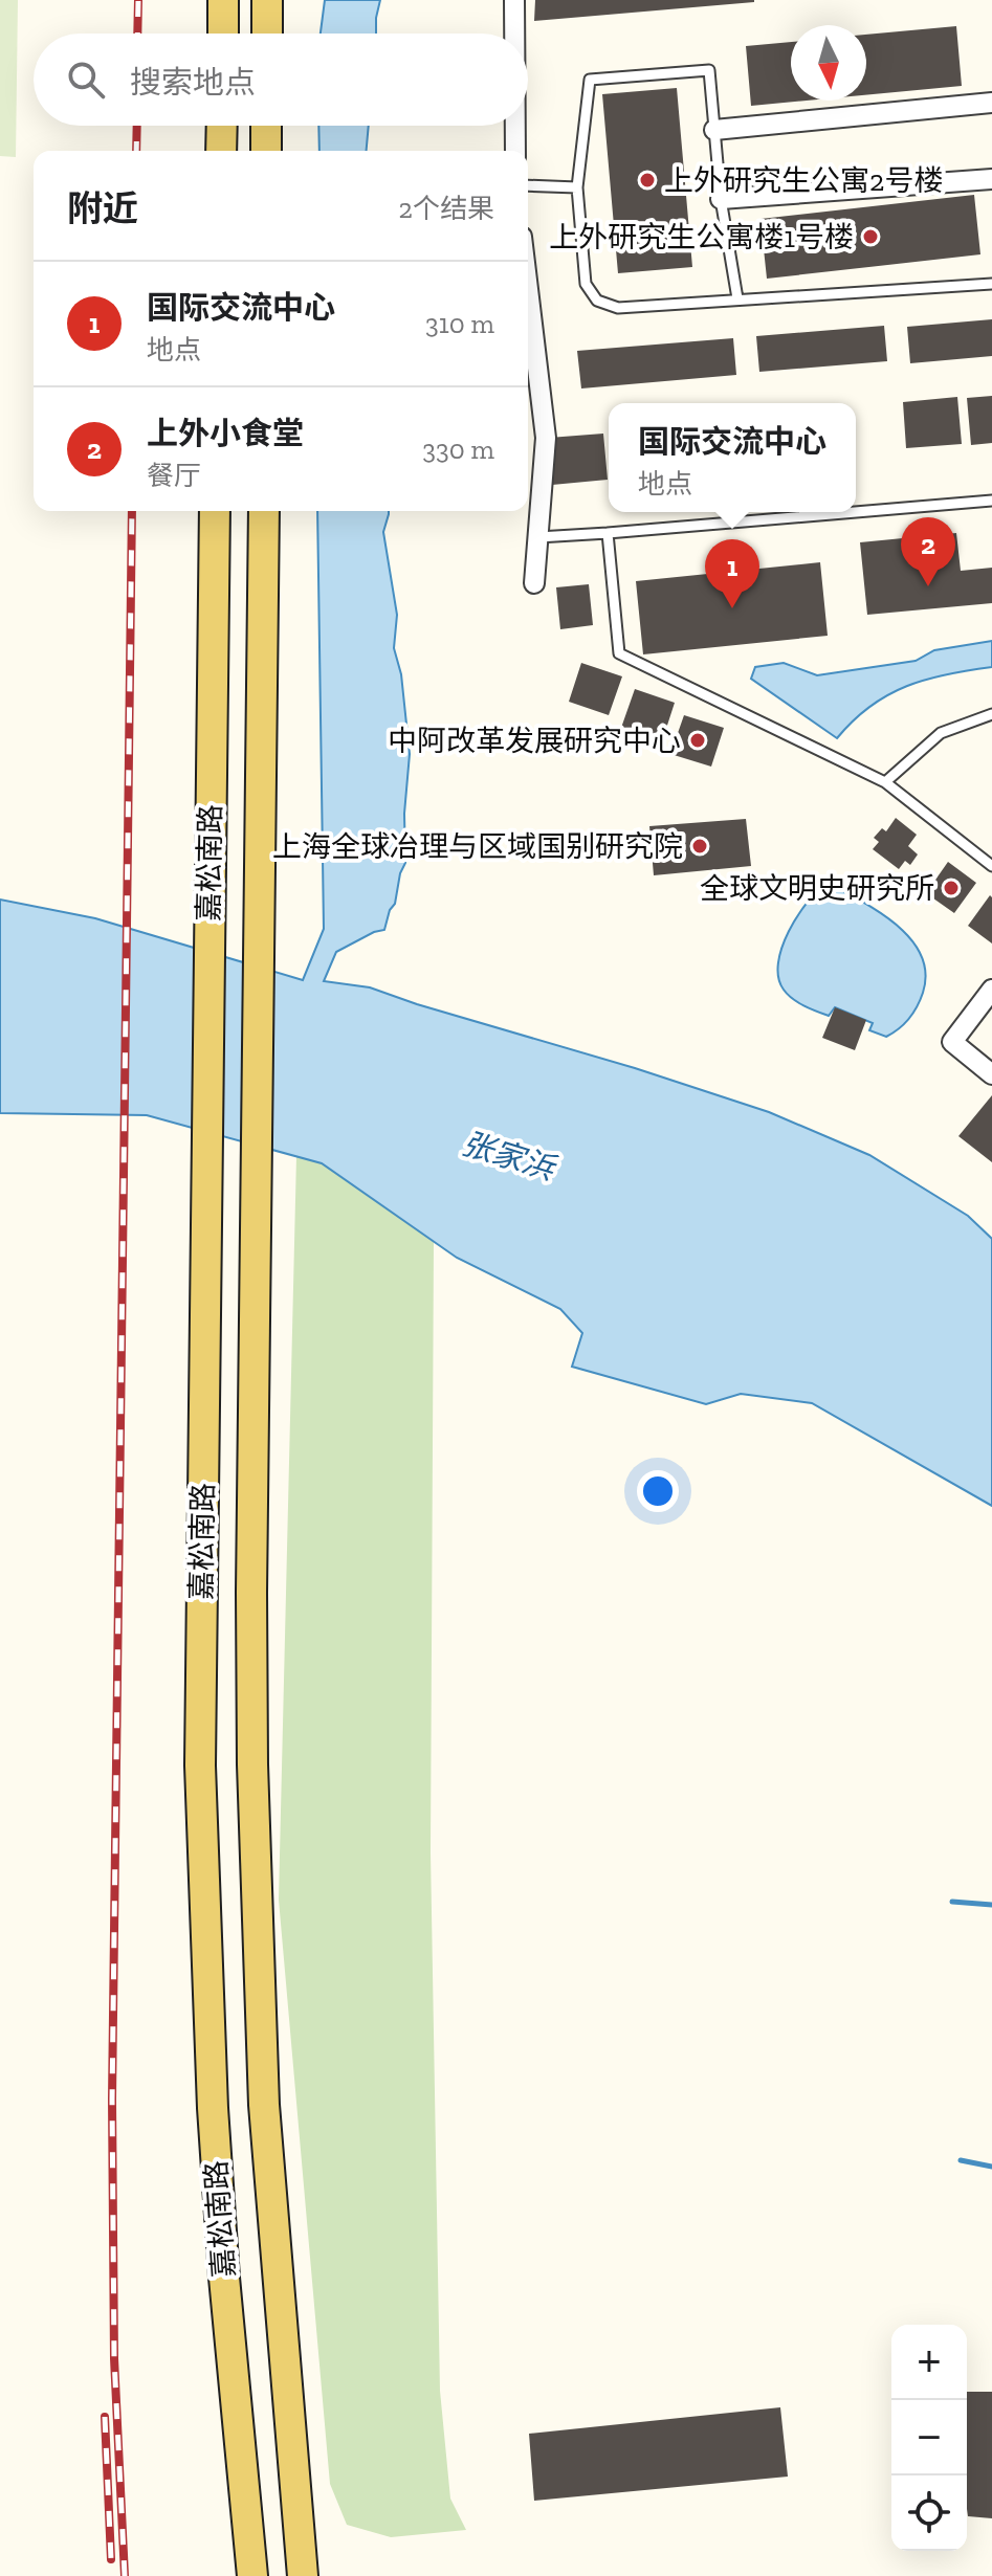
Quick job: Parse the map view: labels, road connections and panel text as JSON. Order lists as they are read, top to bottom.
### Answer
{
  "streets": {
    "main road": ["嘉松南路"]
  },
  "water": ["张家浜"],
  "places": [
    "上外研究生公寓2号楼",
    "上外研究生公寓楼1号楼",
    "中阿改革发展研究中心",
    "上海全球冶理与区域国别研究院",
    "全球文明史研究所"
  ],
  "north": "bottom",
  "page": {
    "search": "搜索地点",
    "heading": ["附近", "2个结果"],
    "list": [
      {
        "mark": "1",
        "name": "国际交流中心",
        "note": "地点",
        "value": "310 m"
      },
      {
        "mark": "2",
        "name": "上外小食堂",
        "note": "餐厅",
        "value": "330 m"
      }
    ],
    "popup": ["国际交流中心", "地点"],
    "pins": ["2", "1"],
    "map_buttons": ["+", "−"]
  }
}
